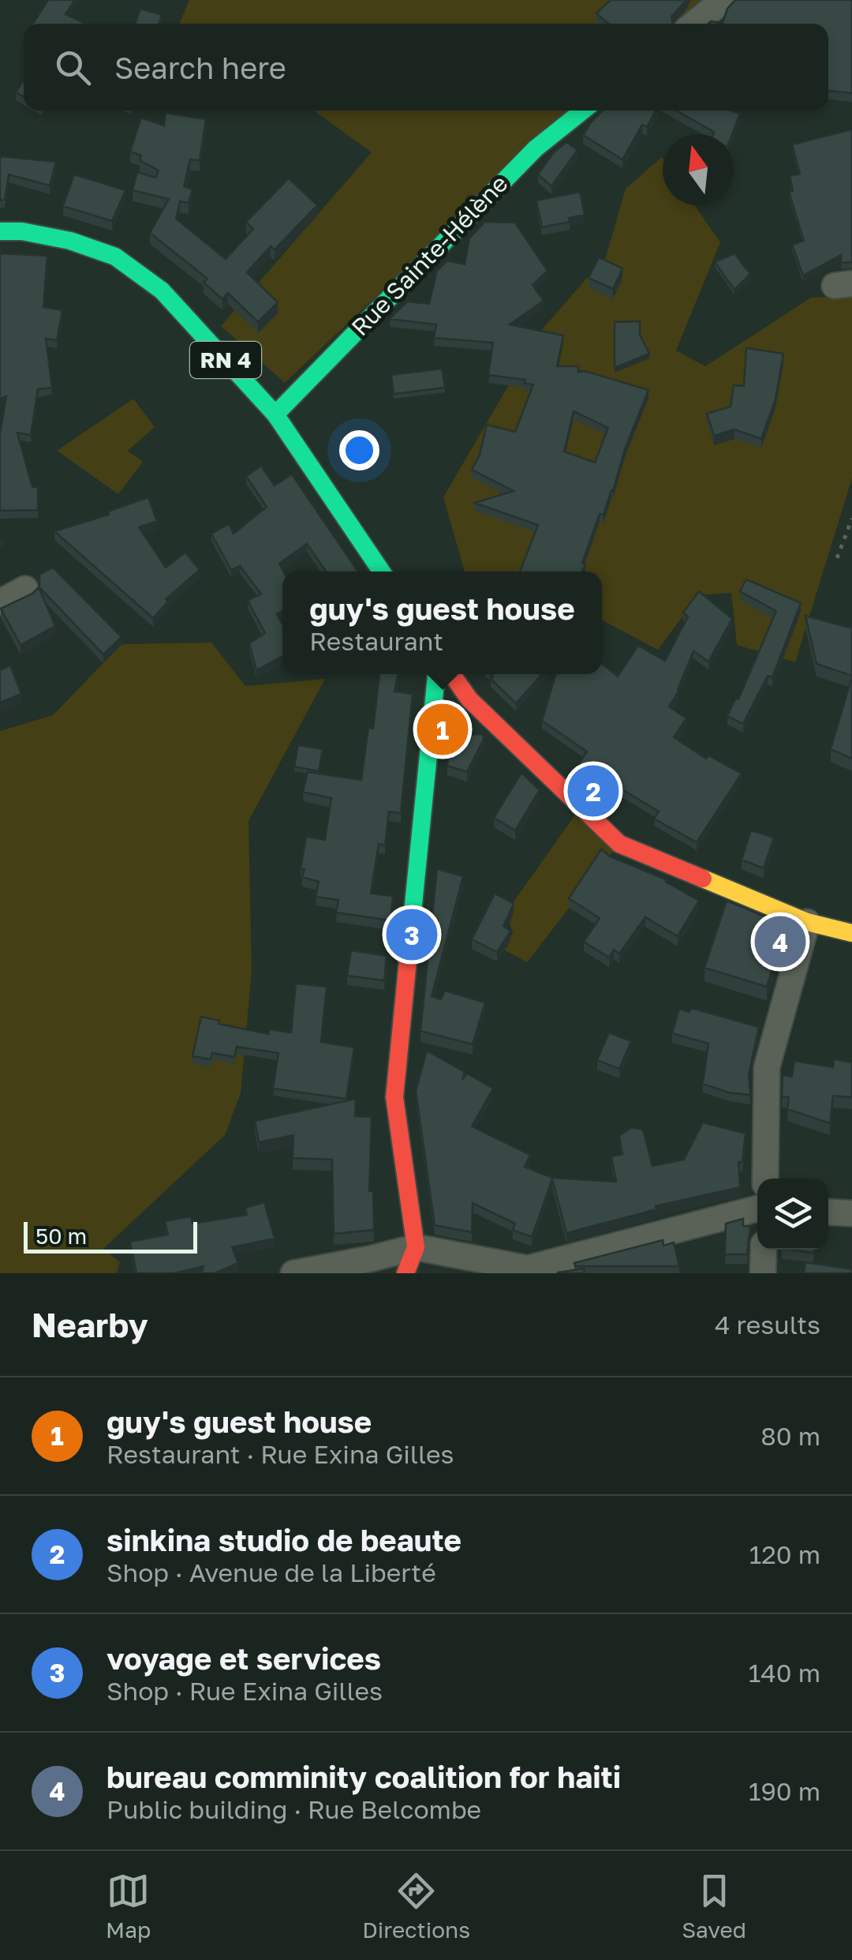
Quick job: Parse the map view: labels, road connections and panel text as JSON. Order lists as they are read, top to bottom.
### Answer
{
  "streets": {
    "street": ["Rue Sainte-Hélène", "RN 4"]
  },
  "crossings": [
    ["Rue Sainte-Hélène", "RN 4"]
  ],
  "scale_bar": "50 m",
  "north": "top",
  "page": {
    "search": "Search here",
    "popup": ["guy's guest house", "Restaurant"],
    "pins": [
      "1",
      "2",
      "3",
      "4"
    ],
    "scale": "50 m",
    "heading": ["Nearby", "4 results"],
    "list": [
      {
        "mark": "1",
        "name": "guy's guest house",
        "note": "Restaurant · Rue Exina Gilles",
        "value": "80 m"
      },
      {
        "mark": "2",
        "name": "sinkina studio de beaute",
        "note": "Shop · Avenue de la Liberté",
        "value": "120 m"
      },
      {
        "mark": "3",
        "name": "voyage et services",
        "note": "Shop · Rue Exina Gilles",
        "value": "140 m"
      },
      {
        "mark": "4",
        "name": "bureau comminity coalition for haiti",
        "note": "Public building · Rue Belcombe",
        "value": "190 m"
      }
    ],
    "nav": ["Map", "Directions", "Saved"]
  }
}
